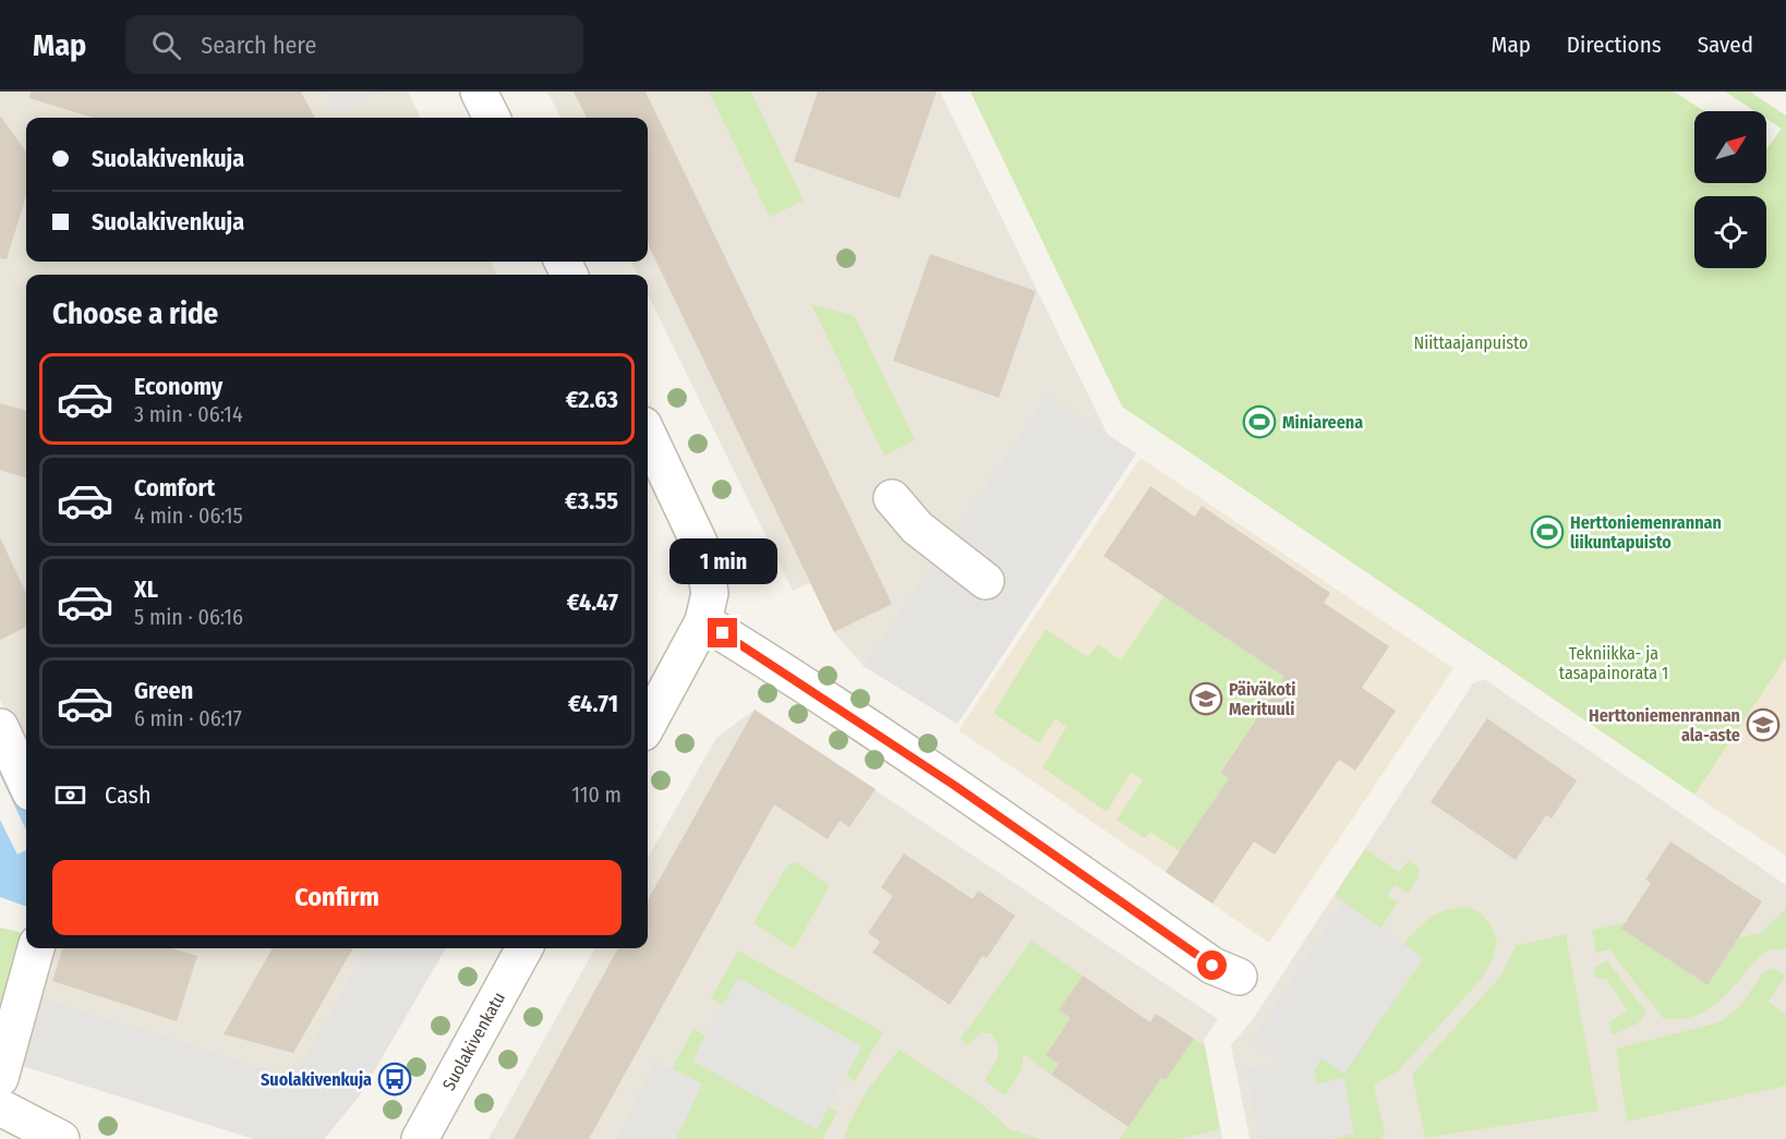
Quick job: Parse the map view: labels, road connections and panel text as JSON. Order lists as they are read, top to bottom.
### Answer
{
  "streets": {
    "street": ["Suolakivenkatu"]
  },
  "parks": ["Niittaajanpuisto", "Tekniikka- ja tasapainorata 1"],
  "places": {
    "sports": ["Miniareena", "Herttoniemenrannan liikuntapuisto"],
    "school or university": ["Päiväkoti Merituuli", "Herttoniemenrannan ala-aste"],
    "bus stop": ["Suolakivenkuja"]
  },
  "north": "top right",
  "page": {
    "header": "Map",
    "search": "Search here",
    "nav": ["Map", "Directions", "Saved"],
    "banner": ["Suolakivenkuja", "Suolakivenkuja"],
    "heading": "Choose a ride",
    "list": [
      {
        "name": "Economy",
        "note": "3 min · 06:14",
        "value": "€2.63"
      },
      {
        "name": "Comfort",
        "note": "4 min · 06:15",
        "value": "€3.55"
      },
      {
        "name": "XL",
        "note": "5 min · 06:16",
        "value": "€4.47"
      },
      {
        "name": "Green",
        "note": "6 min · 06:17",
        "value": "€4.71"
      }
    ],
    "bubble": "1 min",
    "pay": ["Cash", "110 m"],
    "buttons": "Confirm"
  }
}
